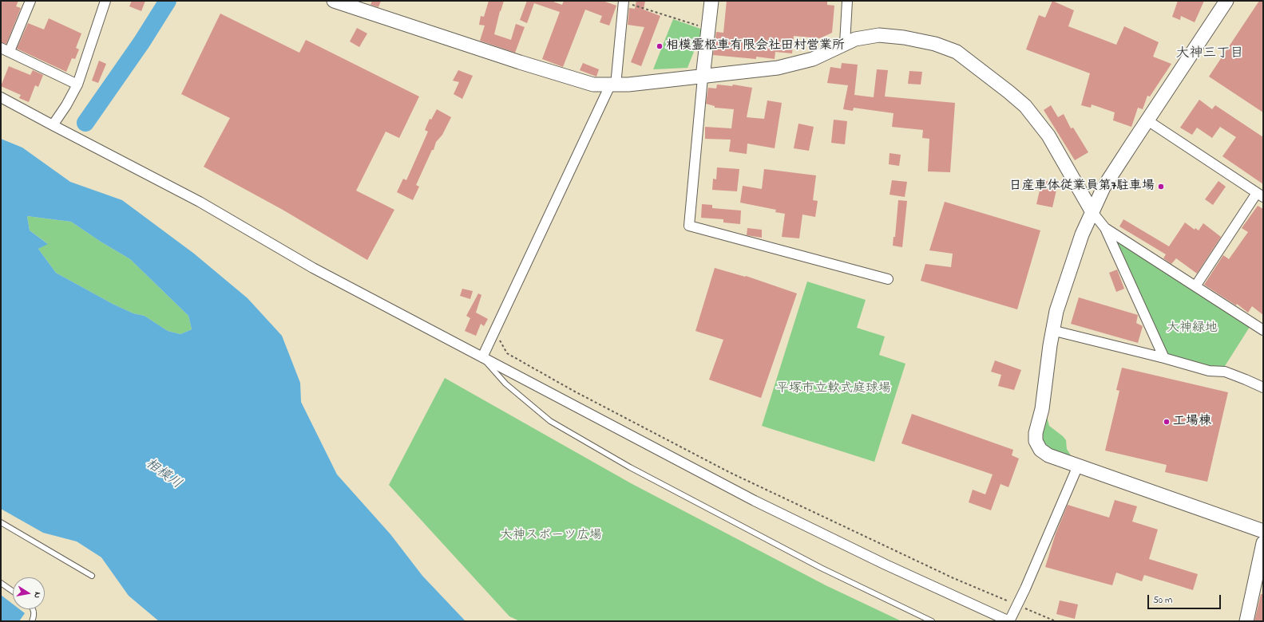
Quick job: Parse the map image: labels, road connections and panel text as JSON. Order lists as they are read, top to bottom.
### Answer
{
  "districts": ["大神三丁目"],
  "water": ["相模川"],
  "parks": ["大神緑地", "平塚市立軟式庭球場", "大神スポーツ広場"],
  "places": ["相模霊柩車有限会社田村営業所", "日産車体従業員第7駐車場", "工場棟"],
  "scale_bar": "50 m",
  "north": "right"
}
